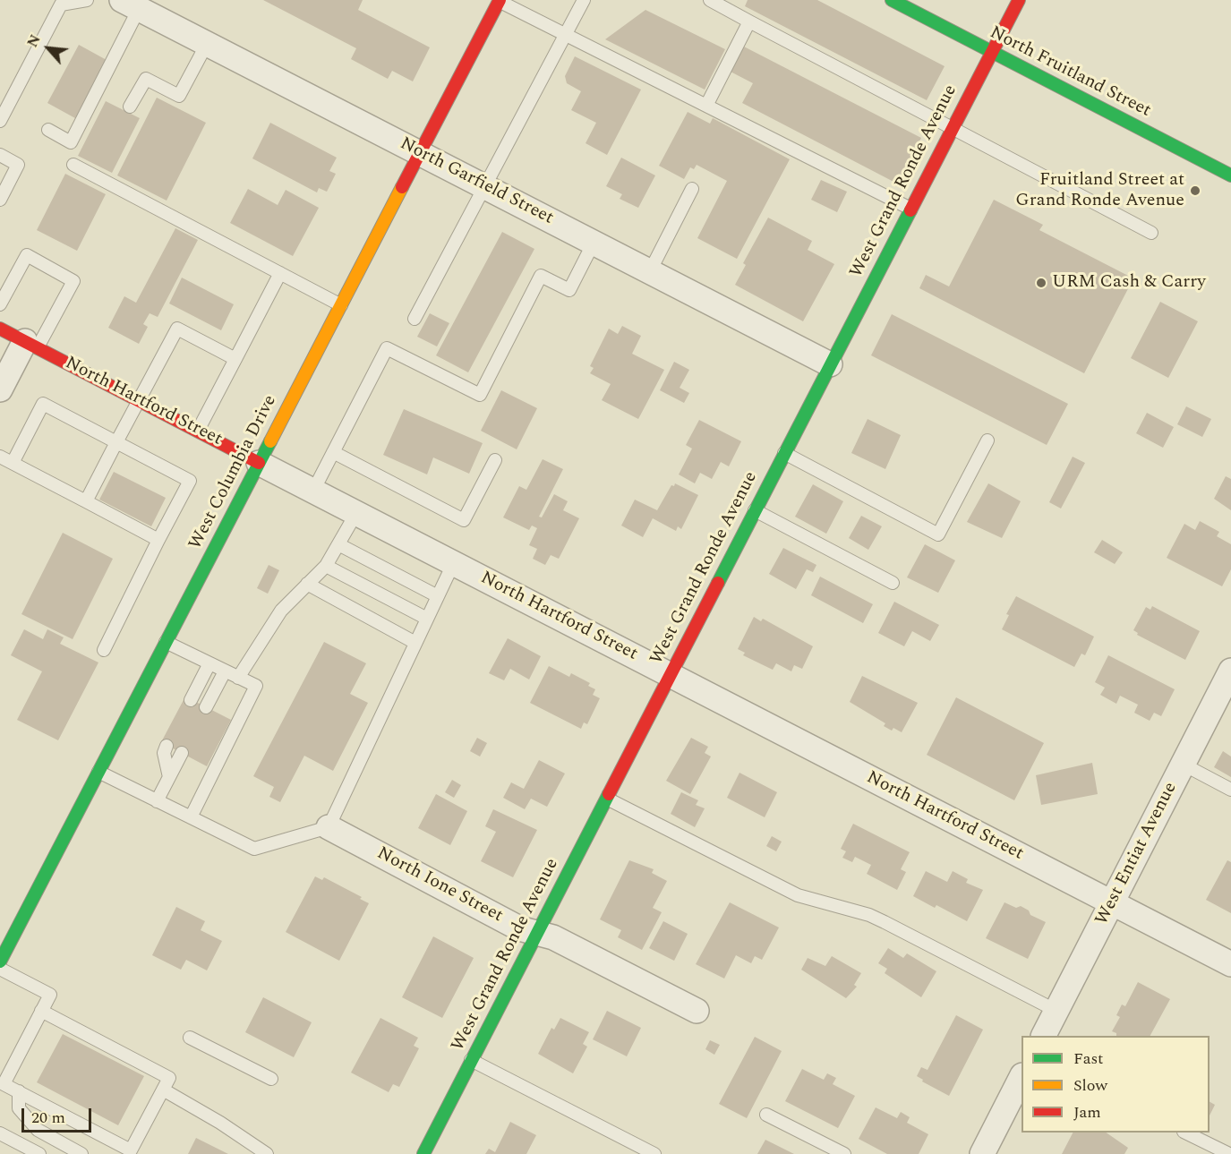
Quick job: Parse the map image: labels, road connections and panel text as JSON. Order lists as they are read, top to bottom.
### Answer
{
  "streets": {
    "street": [
      "North Fruitland Street",
      "North Garfield Street",
      "West Grand Ronde Avenue",
      "North Hartford Street",
      "West Columbia Drive",
      "West Entiat Avenue",
      "North Ione Street"
    ]
  },
  "crossings": [
    ["North Fruitland Street", "West Grand Ronde Avenue"],
    ["North Garfield Street", "West Grand Ronde Avenue"],
    ["North Garfield Street", "West Columbia Drive"],
    ["West Grand Ronde Avenue", "North Hartford Street"],
    ["West Grand Ronde Avenue", "North Ione Street"],
    ["North Hartford Street", "West Columbia Drive"],
    ["North Hartford Street", "West Entiat Avenue"]
  ],
  "places": ["Fruitland Street at Grand Ronde Avenue", "URM Cash & Carry"],
  "legend": ["Fast", "Slow", "Jam"],
  "scale_bar": "20 m",
  "north": "top left"
}
